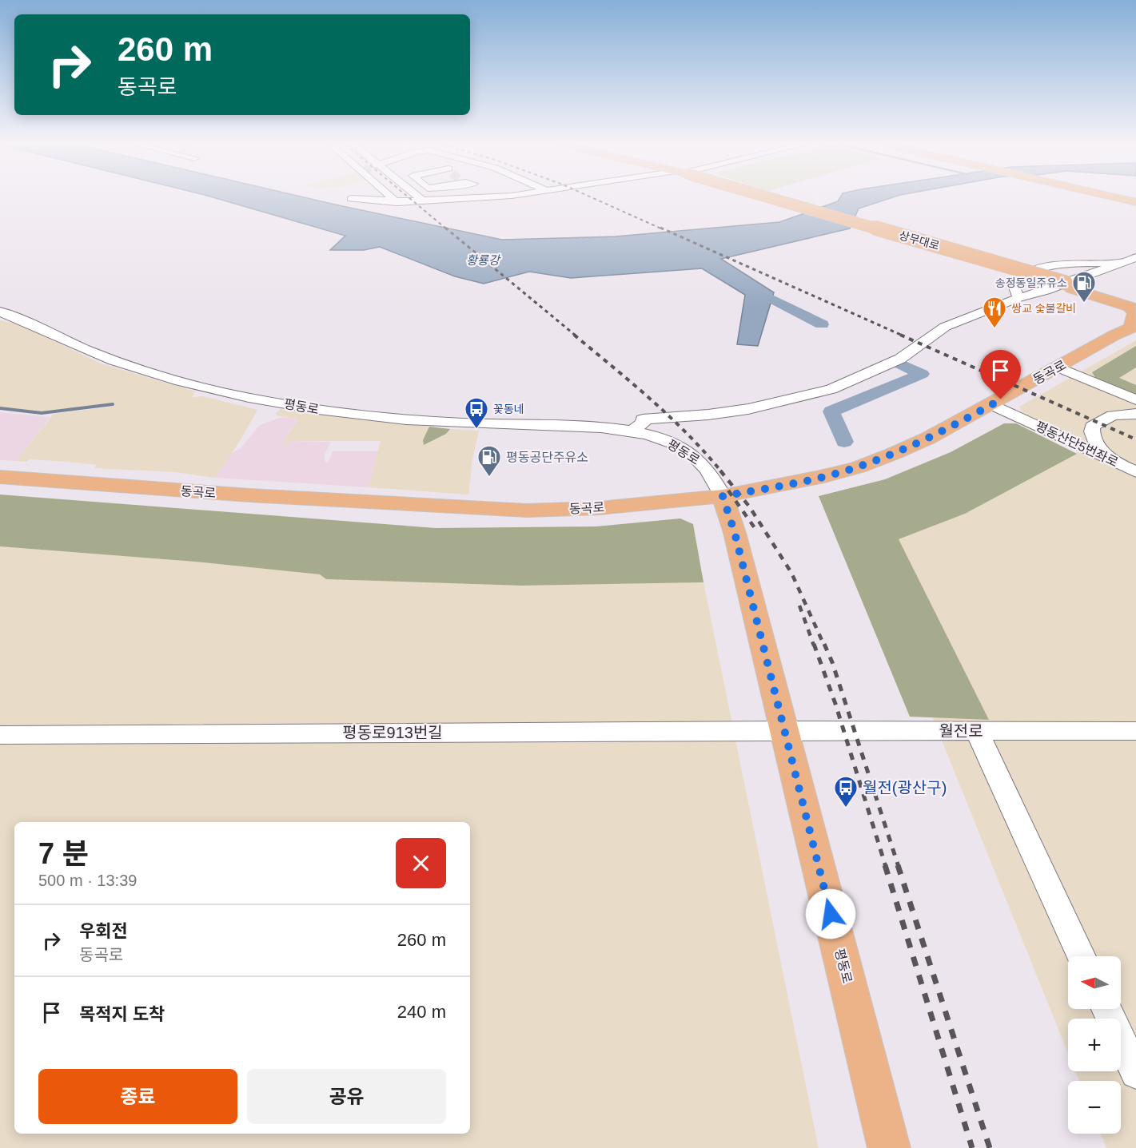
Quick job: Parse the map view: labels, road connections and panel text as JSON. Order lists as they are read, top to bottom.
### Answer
{
  "streets": {
    "main road": ["상무대로", "동곡로", "평동로"],
    "street": ["평동산단5번좌로", "월전로", "평동로913번길"]
  },
  "crossings": [
    ["동곡로", "평동로"],
    ["동곡로", "평동산단5번좌로"],
    ["평동로", "월전로"],
    ["평동로", "평동로913번길"],
    ["월전로", "평동로913번길"]
  ],
  "water": ["황룡강"],
  "places": {
    "fuel station": ["송정동일주유소", "평동공단주유소"],
    "restaurant": ["쌍교 숯불갈비"],
    "bus stop": ["꽃동네", "월전(광산구)"]
  },
  "north": "left",
  "page": {
    "turn": ["260 m", "동곡로"],
    "heading": ["7 분", "500 m · 13:39"],
    "list": [
      {
        "name": "우회전",
        "note": "동곡로",
        "value": "260 m"
      },
      {
        "name": "목적지 도착",
        "value": "240 m"
      }
    ],
    "map_buttons": ["+", "−"],
    "buttons": ["종료", "공유"]
  }
}
